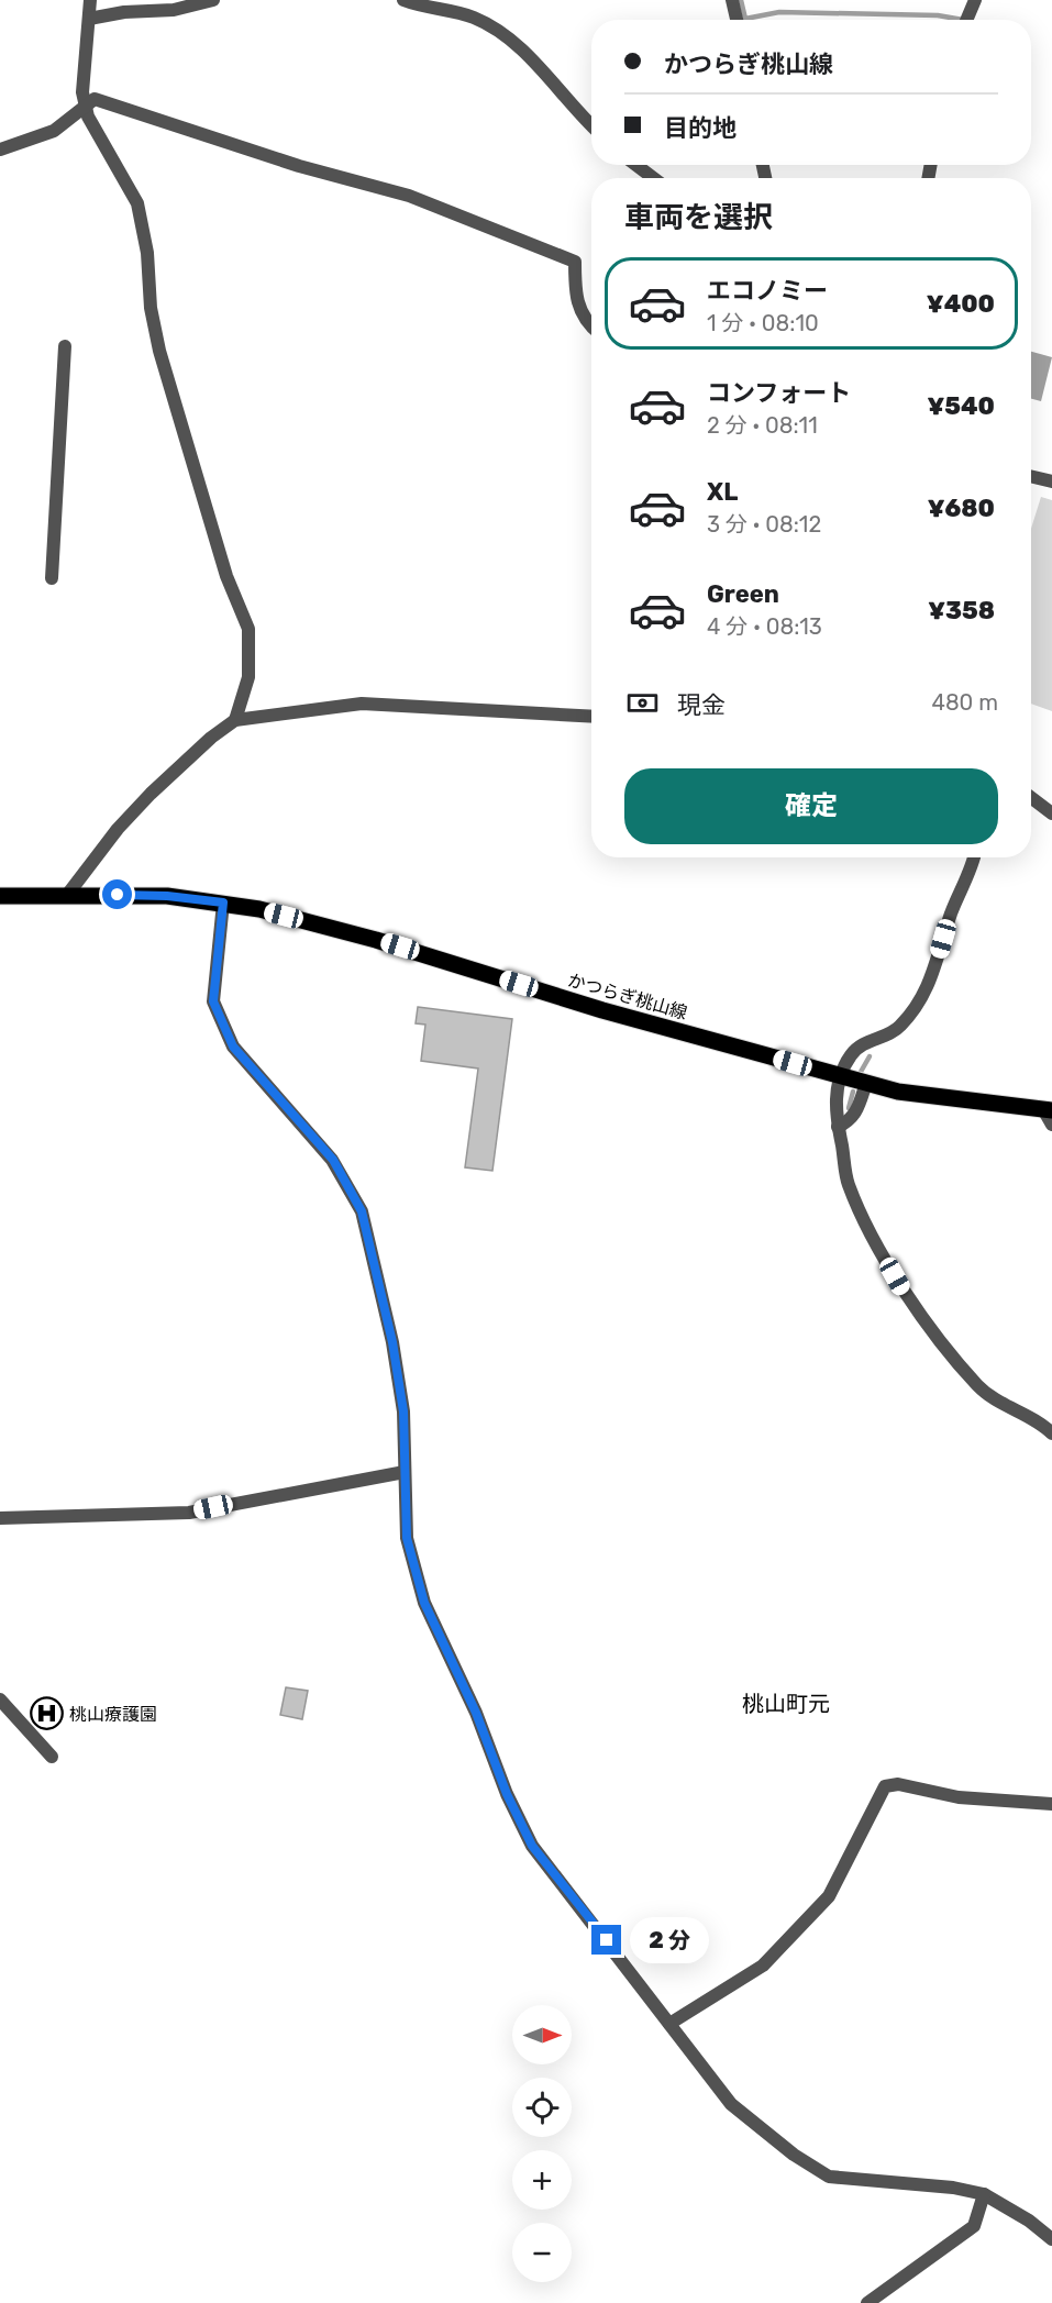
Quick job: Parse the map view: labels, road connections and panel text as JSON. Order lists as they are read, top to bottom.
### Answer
{
  "streets": {
    "main road": ["かつらぎ桃山線"]
  },
  "districts": ["桃山町元"],
  "places": {
    "hospital": ["桃山療護園"]
  },
  "north": "right",
  "page": {
    "banner": ["かつらぎ桃山線", "目的地"],
    "heading": "車両を選択",
    "list": [
      {
        "name": "エコノミー",
        "note": "1 分 · 08:10",
        "value": "¥400"
      },
      {
        "name": "コンフォート",
        "note": "2 分 · 08:11",
        "value": "¥540"
      },
      {
        "name": "XL",
        "note": "3 分 · 08:12",
        "value": "¥680"
      },
      {
        "name": "Green",
        "note": "4 分 · 08:13",
        "value": "¥358"
      }
    ],
    "pay": ["現金", "480 m"],
    "buttons": "確定",
    "bubble": "2 分",
    "map_buttons": ["+", "−"]
  }
}
